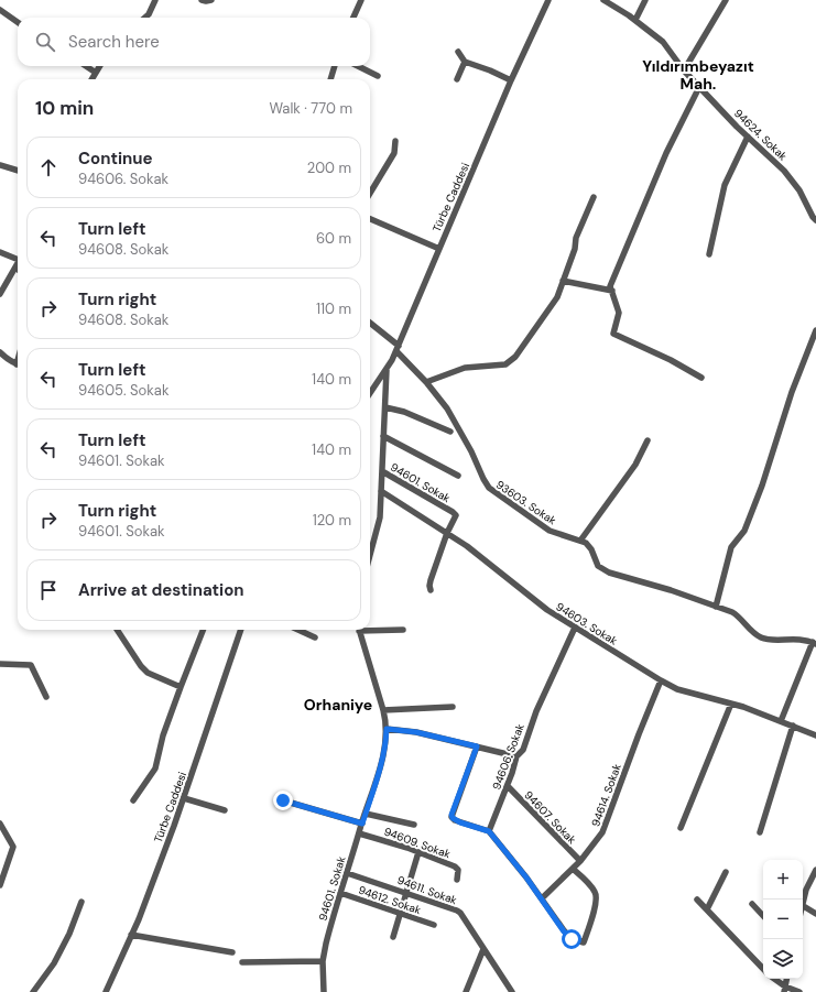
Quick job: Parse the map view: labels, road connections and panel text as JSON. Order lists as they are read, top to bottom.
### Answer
{
  "streets": {
    "street": [
      "94624. Sokak",
      "Türbe Caddesi",
      "94601. Sokak",
      "93603. Sokak",
      "94603. Sokak",
      "94606. Sokak",
      "94614. Sokak",
      "94607. Sokak",
      "94609. Sokak",
      "94611. Sokak",
      "94612. Sokak"
    ]
  },
  "crossings": [
    ["Türbe Caddesi", "94601. Sokak"],
    ["Türbe Caddesi", "93603. Sokak"],
    ["94601. Sokak", "94603. Sokak"],
    ["94601. Sokak", "94609. Sokak"],
    ["94601. Sokak", "94611. Sokak"],
    ["94601. Sokak", "94612. Sokak"],
    ["94603. Sokak", "94606. Sokak"],
    ["94603. Sokak", "94614. Sokak"],
    ["94606. Sokak", "94607. Sokak"],
    ["94614. Sokak", "94607. Sokak"]
  ],
  "districts": ["Yıldırımbeyazıt Mah.", "Orhaniye"],
  "page": {
    "search": "Search here",
    "heading": ["10 min", "Walk · 770 m"],
    "list": [
      ["Continue", "94606. Sokak", "200 m"],
      ["Turn left", "94608. Sokak", "60 m"],
      ["Turn right", "94608. Sokak", "110 m"],
      ["Turn left", "94605. Sokak", "140 m"],
      ["Turn left", "94601. Sokak", "140 m"],
      ["Turn right", "94601. Sokak", "120 m"],
      "Arrive at destination"
    ],
    "map_buttons": ["+", "−"]
  }
}
